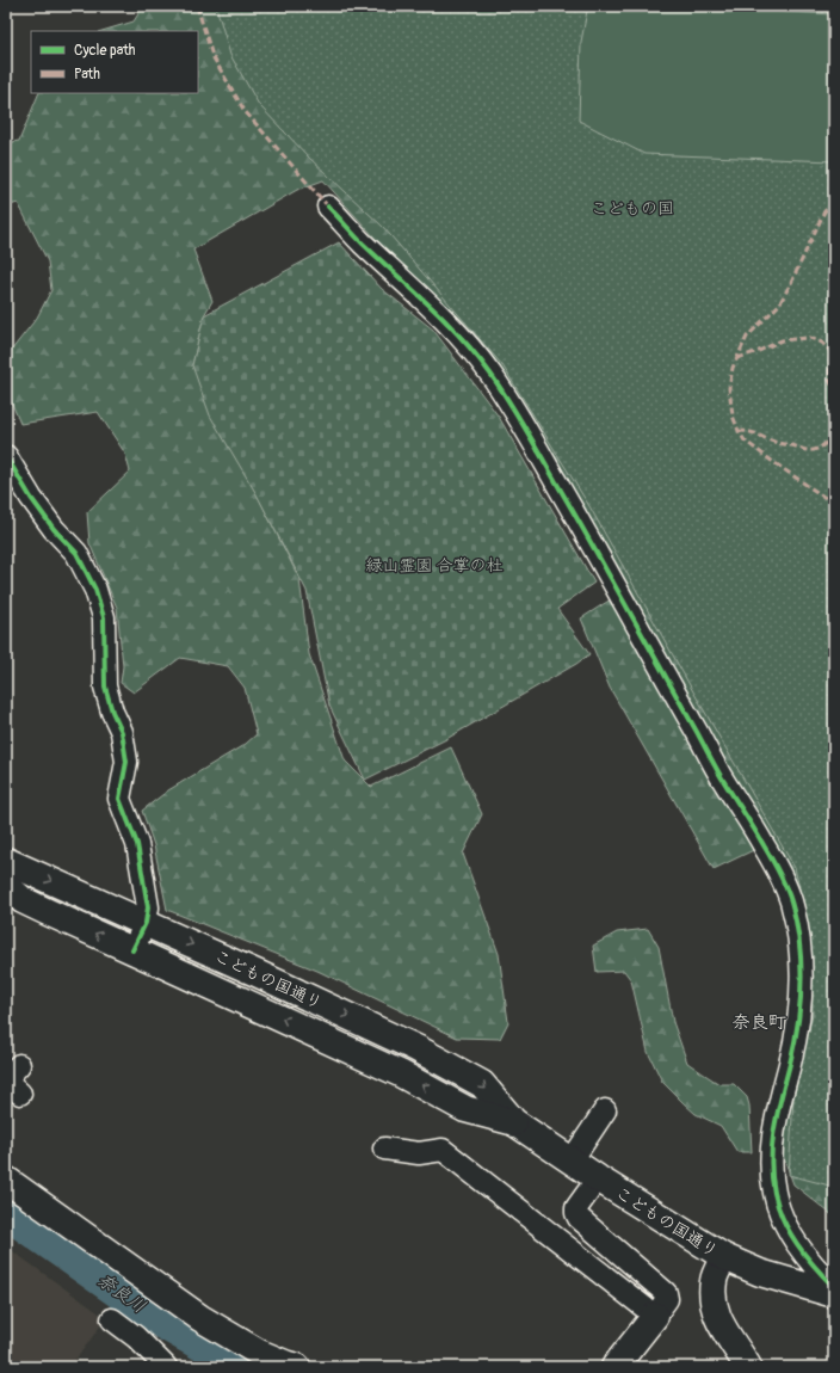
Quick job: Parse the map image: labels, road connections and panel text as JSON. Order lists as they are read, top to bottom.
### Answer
{
  "streets": {
    "main road": ["こどもの国通り"]
  },
  "districts": ["奈良町"],
  "water": ["奈良川"],
  "parks": ["こどもの国", "緑山霊園 合掌の杜"],
  "legend": ["Cycle path", "Path"]
}
